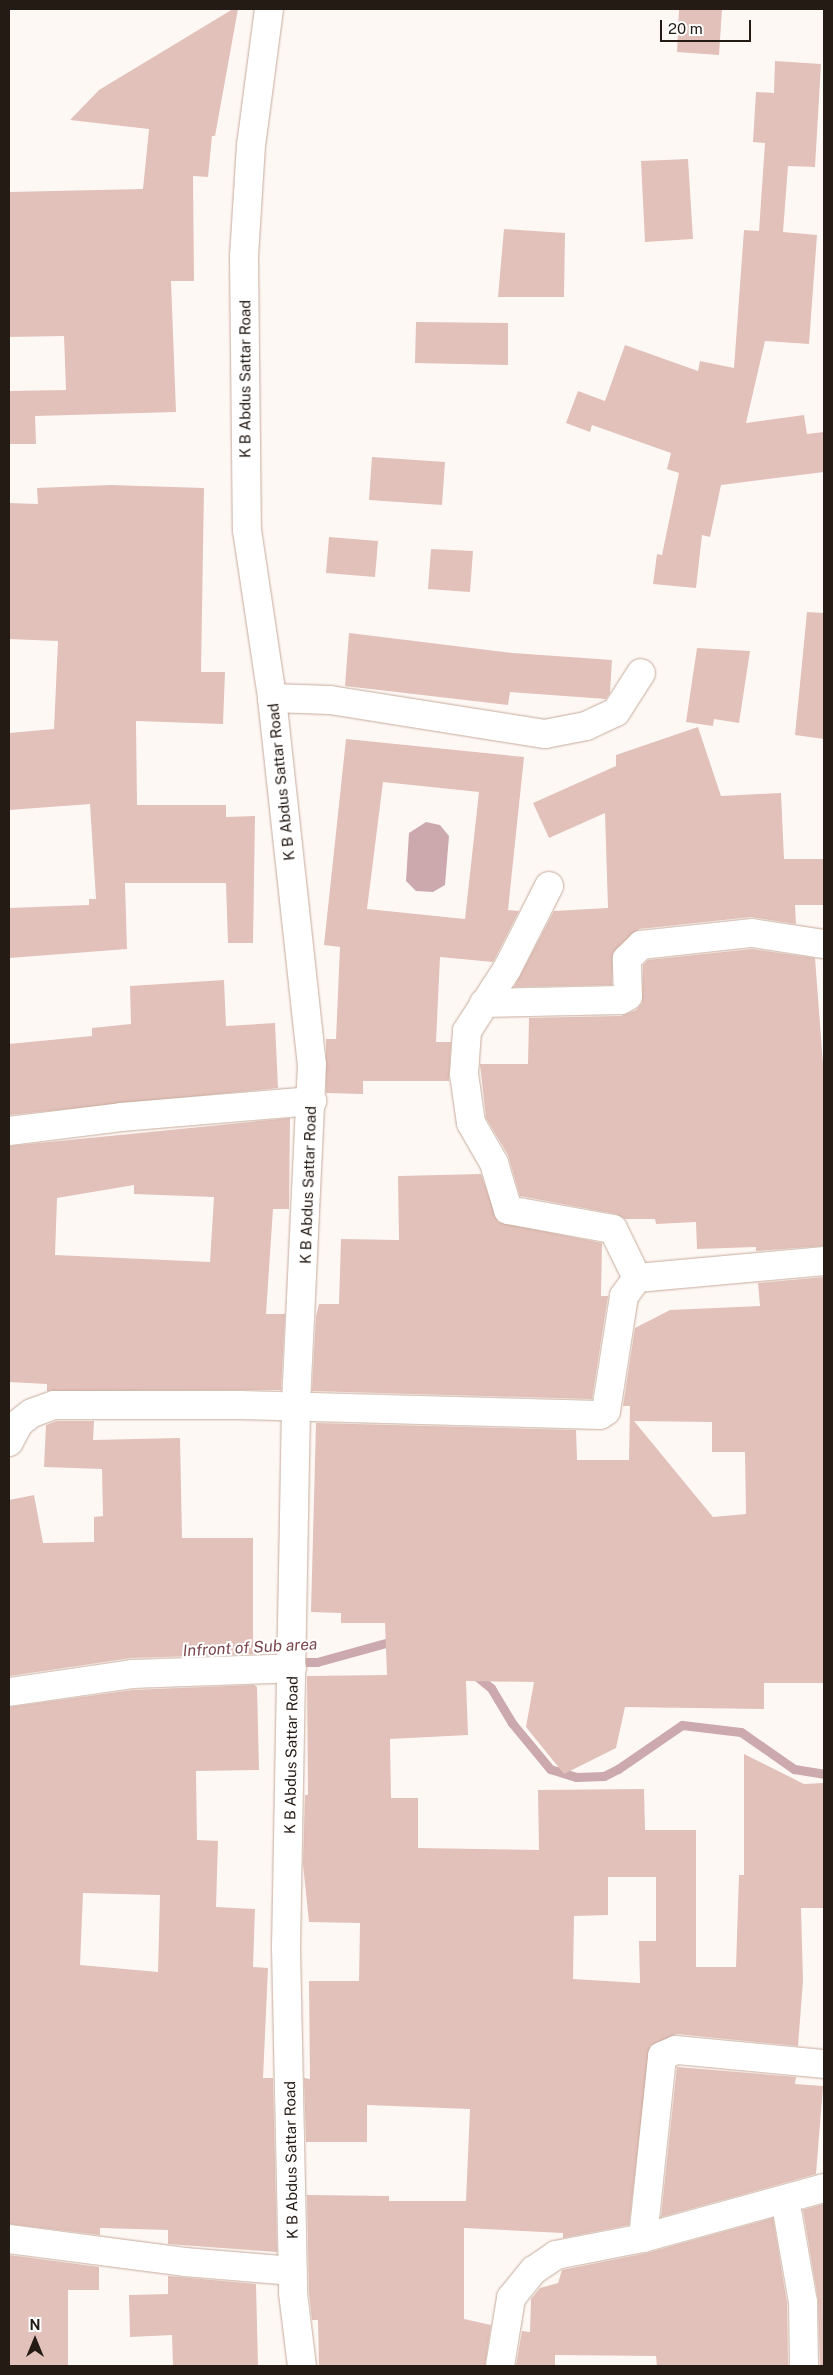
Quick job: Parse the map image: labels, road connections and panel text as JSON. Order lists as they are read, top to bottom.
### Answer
{
  "streets": {
    "street": ["K B Abdus Sattar Road"]
  },
  "water": ["Infront of Sub area"],
  "scale_bar": "20 m",
  "north": "top"
}
